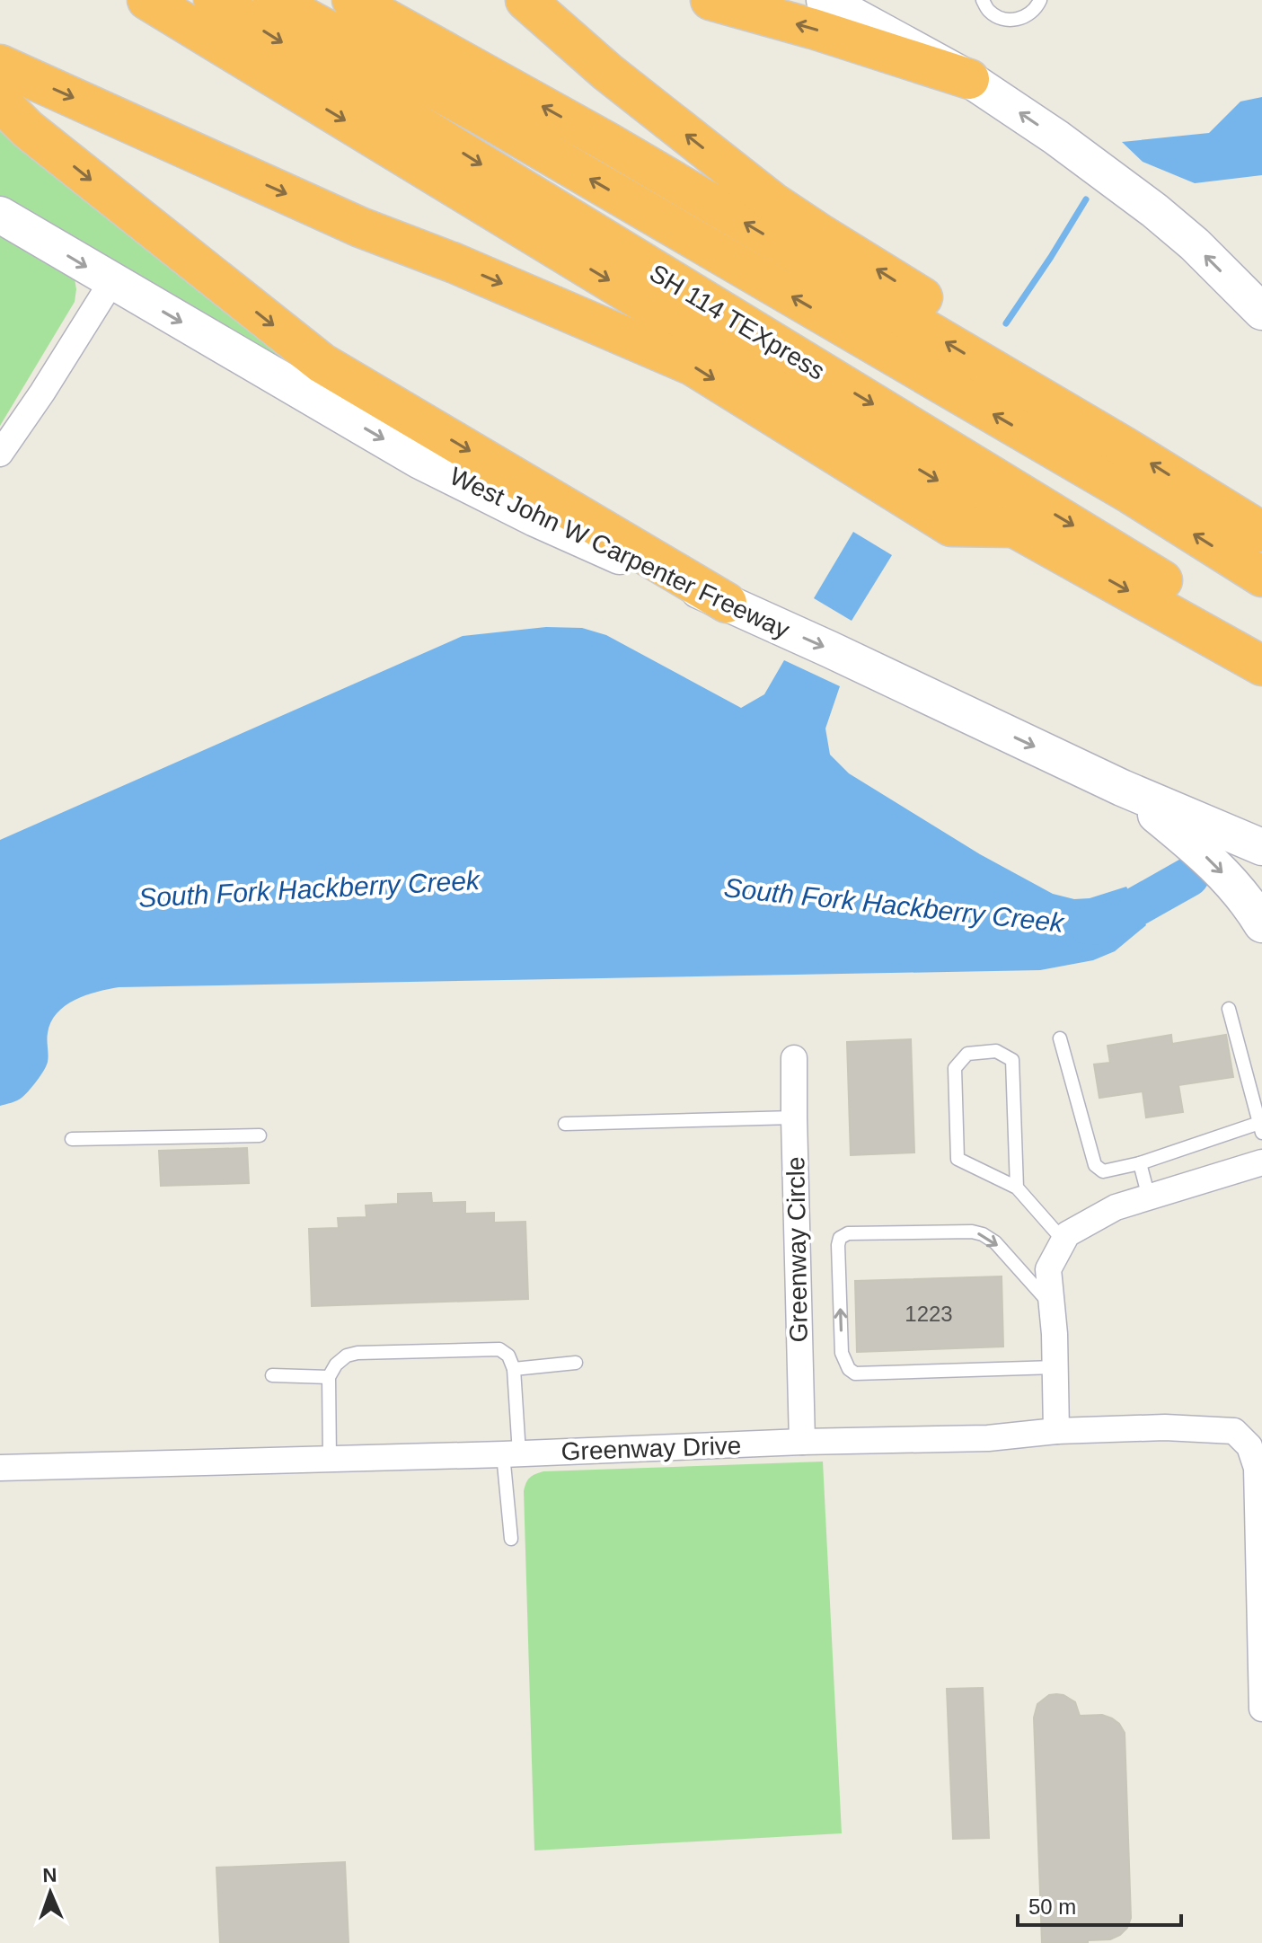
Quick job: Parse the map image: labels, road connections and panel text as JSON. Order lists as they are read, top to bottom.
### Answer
{
  "streets": {
    "highway": ["SH 114 TEXpress"],
    "main road": ["West John W Carpenter Freeway"],
    "street": ["Greenway Circle", "Greenway Drive"]
  },
  "crossings": [
    ["Greenway Circle", "Greenway Drive"]
  ],
  "one_way": ["West John W Carpenter Freeway"],
  "water": ["South Fork Hackberry Creek"],
  "house_numbers": ["1223"],
  "scale_bar": "50 m",
  "north": "top"
}
